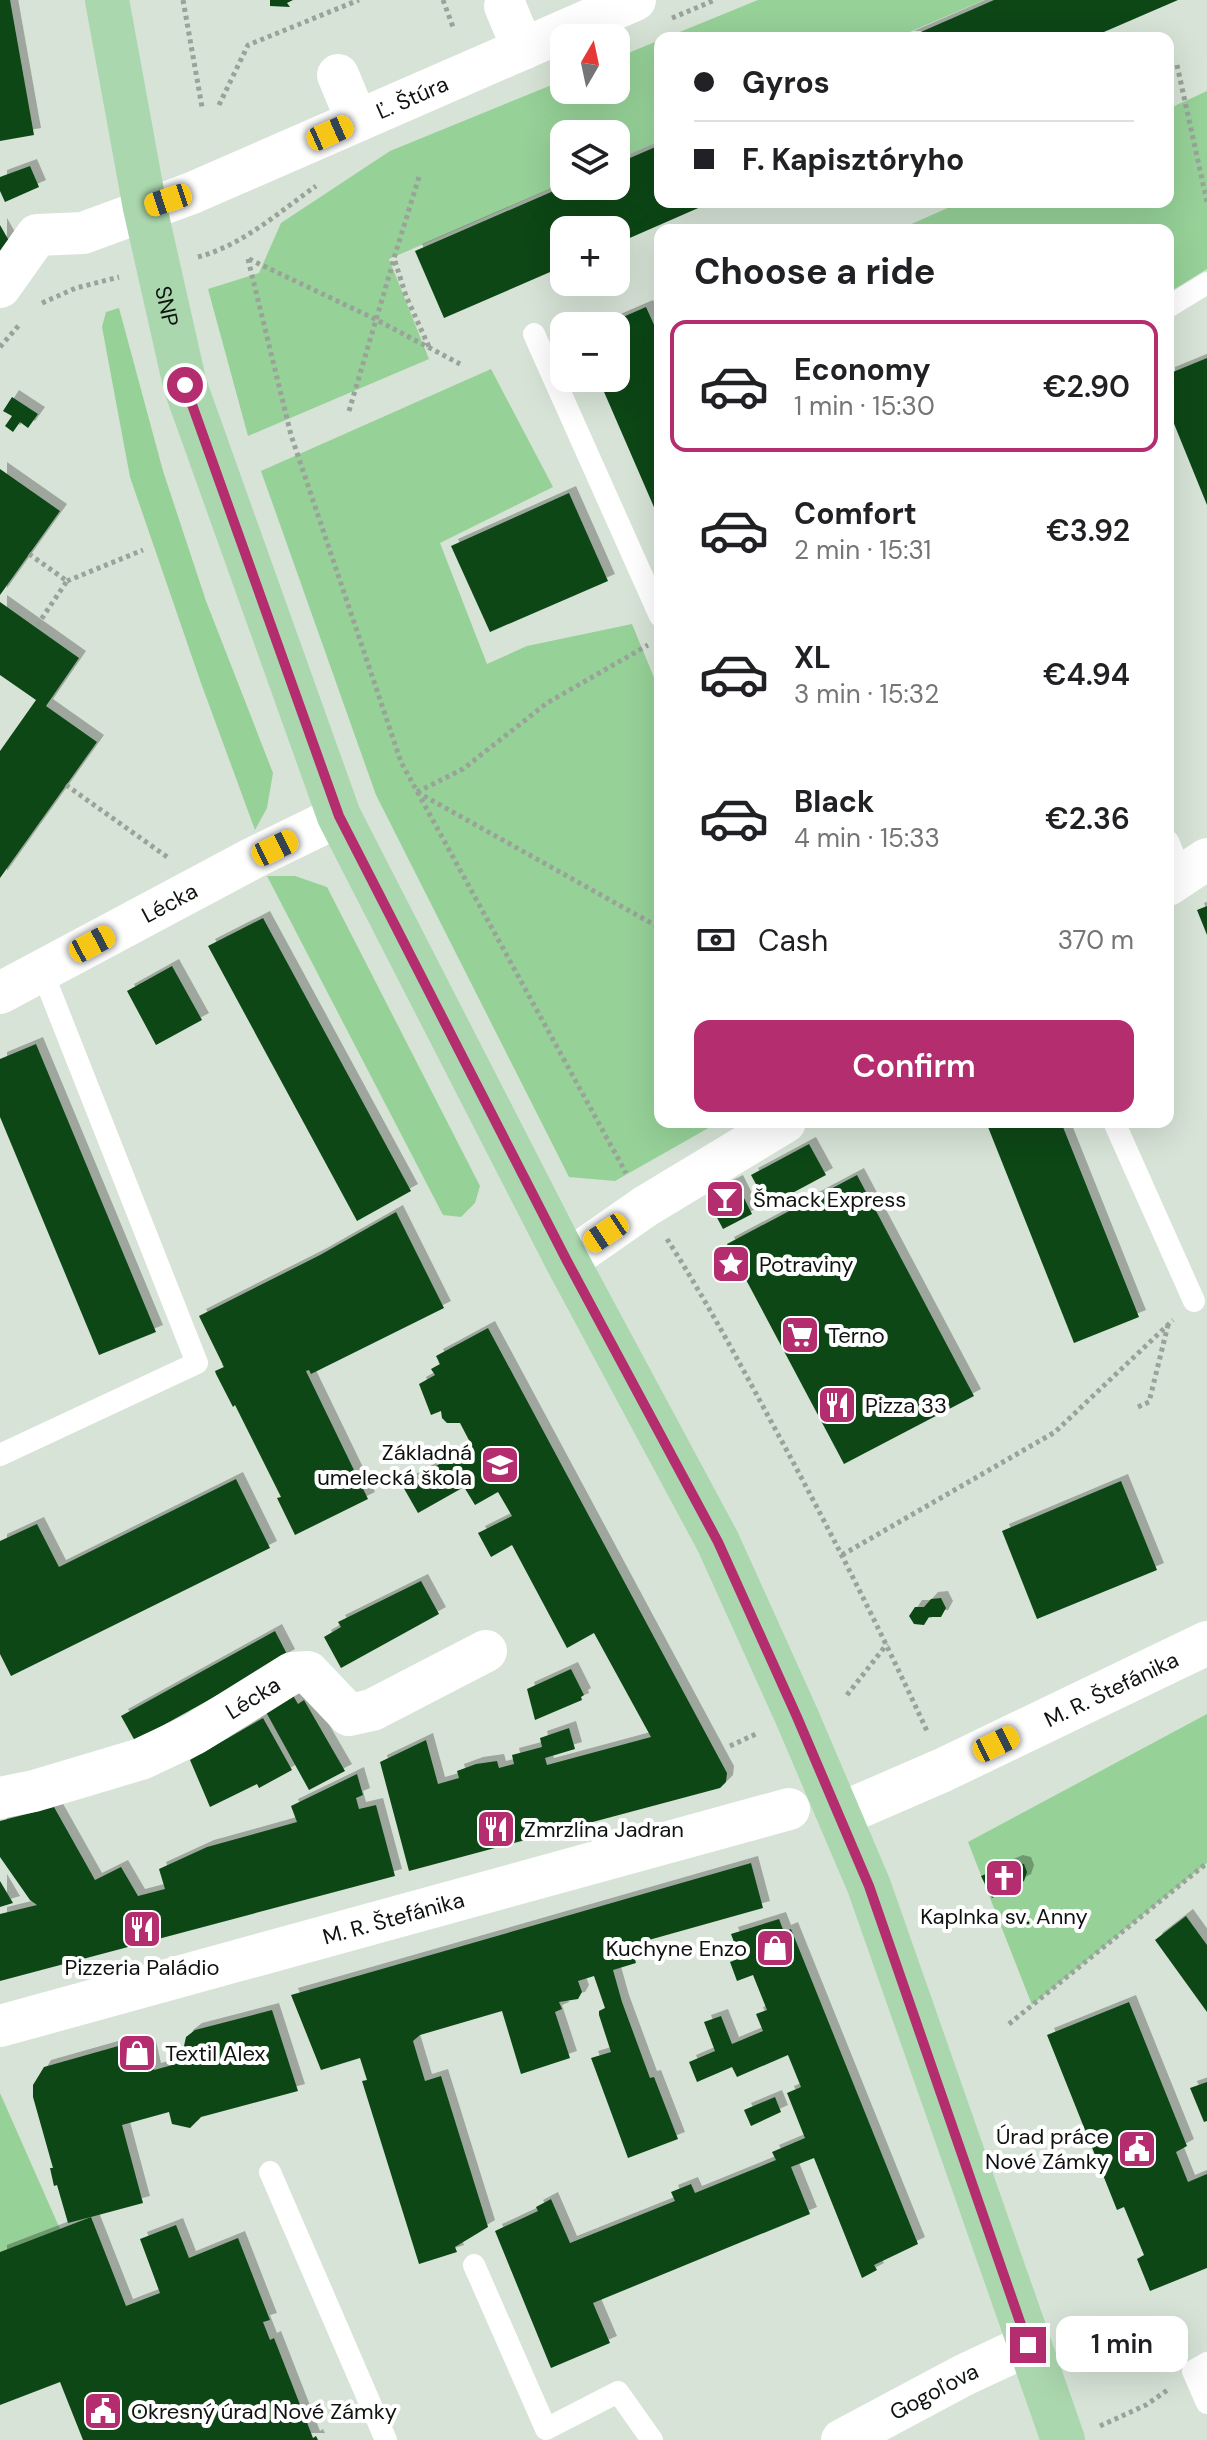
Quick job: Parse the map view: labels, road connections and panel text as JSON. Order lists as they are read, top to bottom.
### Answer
{
  "streets": {
    "main road": ["SNP"],
    "street": [
      "Ľ. Štúra",
      "Lécka",
      "M. R. Štefánika",
      "Gogoľova"
    ]
  },
  "crossings": [
    ["Ľ. Štúra", "SNP"],
    ["SNP", "Lécka"],
    ["SNP", "M. R. Štefánika"],
    ["SNP", "Gogoľova"]
  ],
  "places": {
    "bar": ["Šmack Express"],
    "place": ["Potraviny"],
    "supermarket": ["Terno"],
    "restaurant": ["Pizza 33", "Zmrzlina Jadran", "Pizzeria Paládio"],
    "school or university": ["Základná umelecká škola"],
    "church": ["Kaplnka sv. Anny"],
    "shop": ["Kuchyne Enzo", "Textil Alex"],
    "public building": ["Úrad práce Nové Zámky", "Okresný úrad Nové Zámky"]
  },
  "north": "top",
  "page": {
    "map_buttons": ["+", "−"],
    "banner": ["Gyros", "F. Kapisztóryho"],
    "heading": "Choose a ride",
    "list": [
      {
        "name": "Economy",
        "note": "1 min · 15:30",
        "value": "€2.90"
      },
      {
        "name": "Comfort",
        "note": "2 min · 15:31",
        "value": "€3.92"
      },
      {
        "name": "XL",
        "note": "3 min · 15:32",
        "value": "€4.94"
      },
      {
        "name": "Black",
        "note": "4 min · 15:33",
        "value": "€2.36"
      }
    ],
    "pay": ["Cash", "370 m"],
    "buttons": "Confirm",
    "bubble": "1 min"
  }
}
